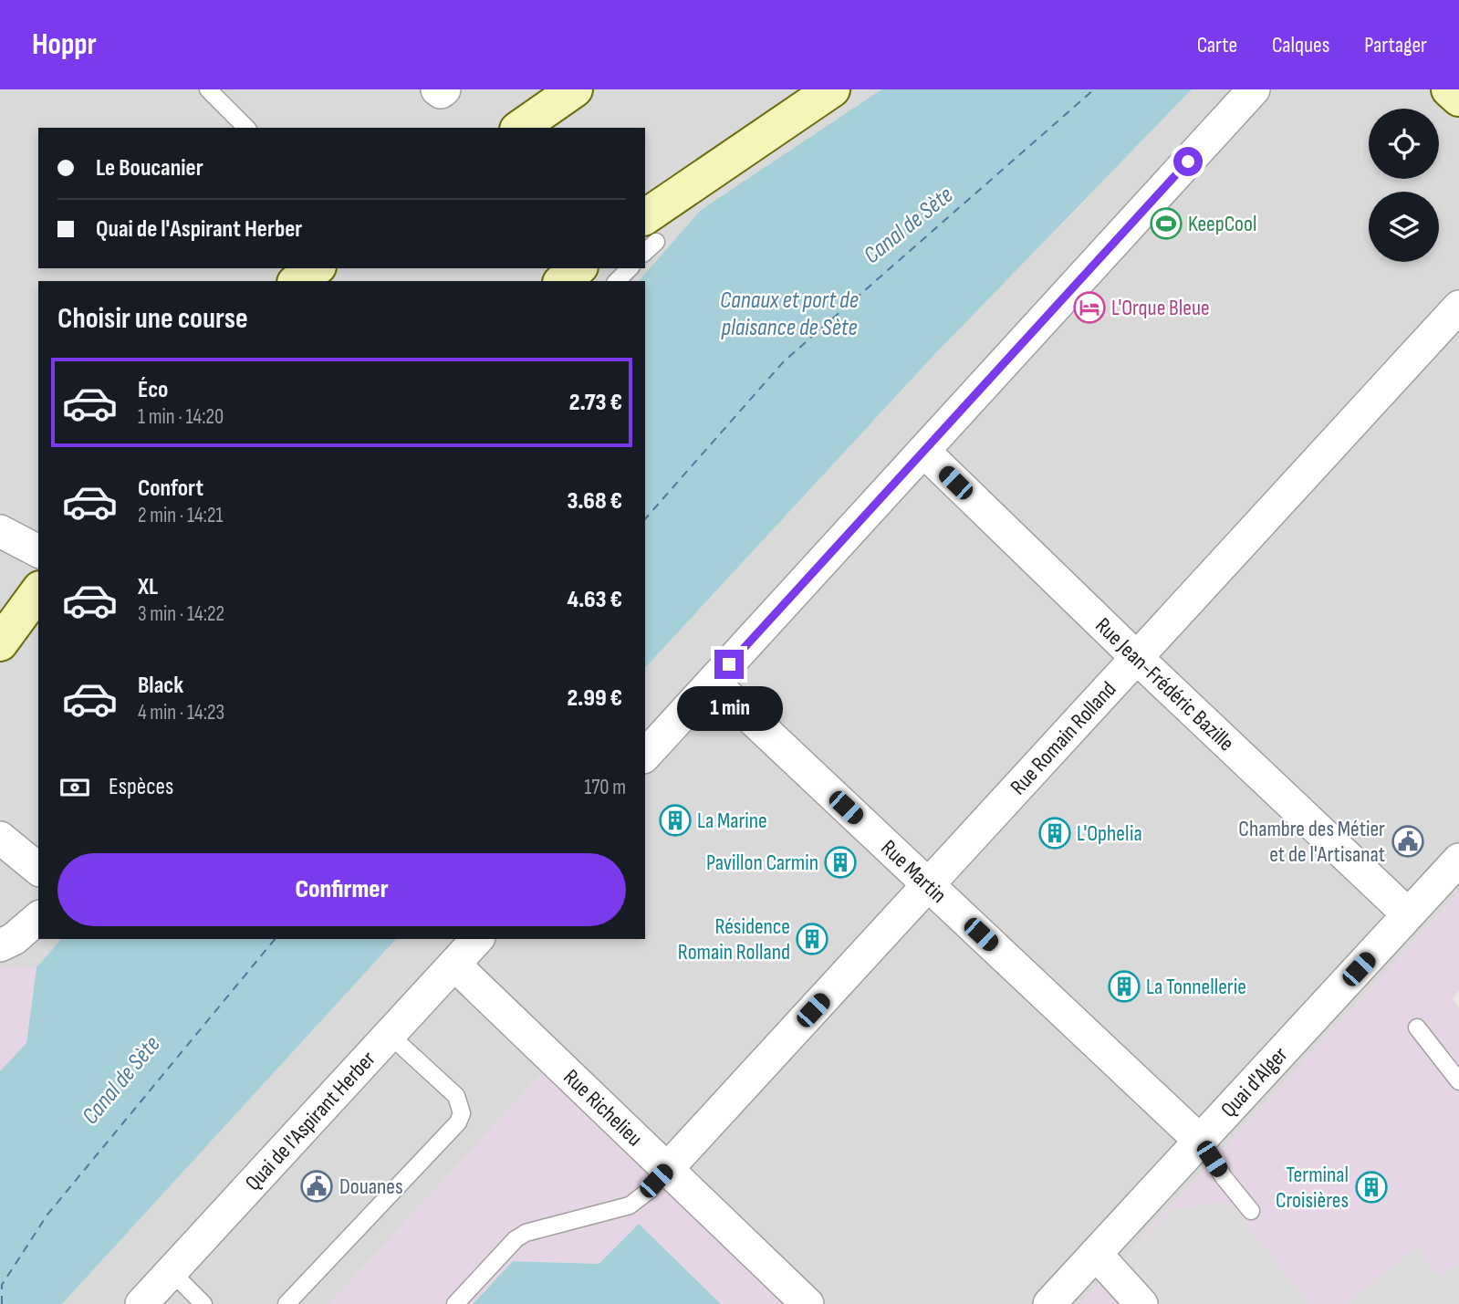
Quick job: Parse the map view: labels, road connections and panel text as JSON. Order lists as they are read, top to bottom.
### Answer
{
  "streets": {
    "street": [
      "Rue Jean-Frédéric Bazille",
      "Rue Romain Rolland",
      "Rue Martin",
      "Quai d'Alger",
      "Rue Richelieu",
      "Quai de l'Aspirant Herber"
    ]
  },
  "crossings": [
    ["Rue Jean-Frédéric Bazille", "Rue Romain Rolland"],
    ["Rue Jean-Frédéric Bazille", "Quai d'Alger"],
    ["Rue Romain Rolland", "Rue Martin"],
    ["Rue Romain Rolland", "Rue Richelieu"],
    ["Rue Martin", "Quai d'Alger"],
    ["Rue Richelieu", "Quai de l'Aspirant Herber"]
  ],
  "water": ["Canal de Sète", "Canaux et port de plaisance de Sète"],
  "places": {
    "sports": ["KeepCool"],
    "hotel": ["L'Orque Bleue"],
    "building": [
      "La Marine",
      "L'Ophelia",
      "Pavillon Carmin",
      "Résidence Romain Rolland",
      "La Tonnellerie",
      "Terminal Croisières"
    ],
    "public building": ["Chambre des Métier et de l'Artisanat", "Douanes"]
  },
  "page": {
    "header": "Hoppr",
    "nav": ["Carte", "Calques", "Partager"],
    "banner": ["Le Boucanier", "Quai de l'Aspirant Herber"],
    "heading": "Choisir une course",
    "list": [
      {
        "name": "Éco",
        "note": "1 min · 14:20",
        "value": "2.73 €"
      },
      {
        "name": "Confort",
        "note": "2 min · 14:21",
        "value": "3.68 €"
      },
      {
        "name": "XL",
        "note": "3 min · 14:22",
        "value": "4.63 €"
      },
      {
        "name": "Black",
        "note": "4 min · 14:23",
        "value": "2.99 €"
      }
    ],
    "bubble": "1 min",
    "pay": ["Espèces", "170 m"],
    "buttons": "Confirmer"
  }
}
